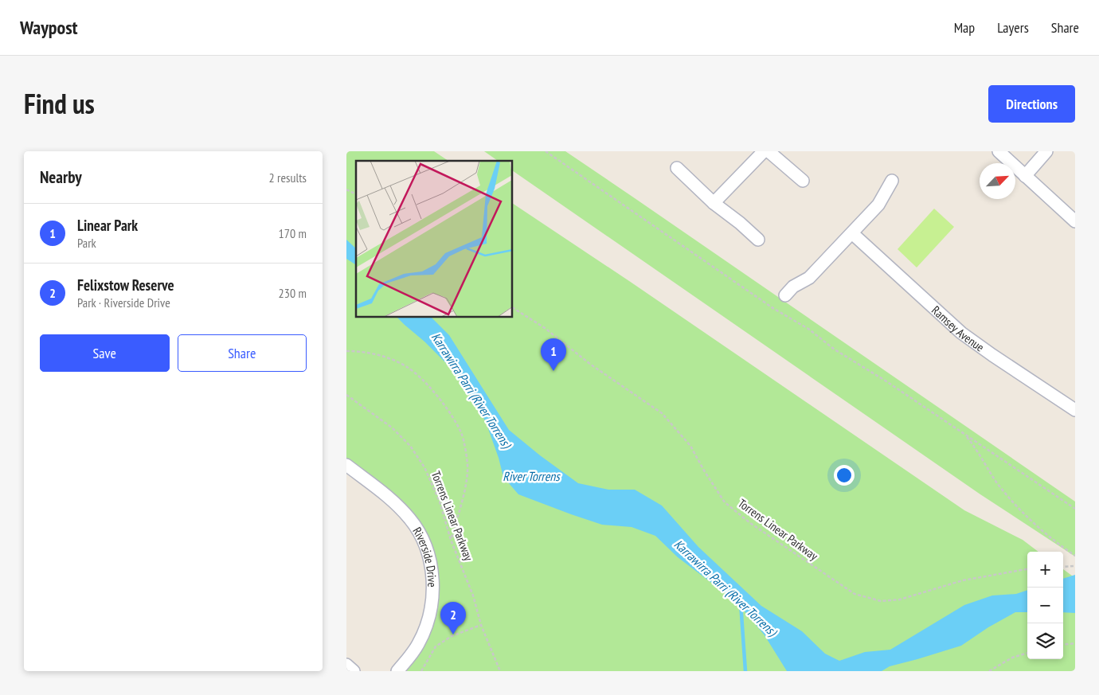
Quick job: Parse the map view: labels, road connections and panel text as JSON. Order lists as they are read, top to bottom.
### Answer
{
  "streets": {
    "street": ["Ramsey Avenue", "Riverside Drive"],
    "path": ["Torrens Linear Parkway"]
  },
  "water": ["Karrawirra Parri (River Torrens)", "River Torrens"],
  "north": "top right",
  "page": {
    "header": "Waypost",
    "nav": ["Map", "Layers", "Share"],
    "title": "Find us",
    "buttons": [
      "Directions",
      ["Save", "Share"]
    ],
    "heading": ["Nearby", "2 results"],
    "list": [
      {
        "mark": "1",
        "name": "Linear Park",
        "note": "Park",
        "value": "170 m"
      },
      {
        "mark": "2",
        "name": "Felixstow Reserve",
        "note": "Park · Riverside Drive",
        "value": "230 m"
      }
    ],
    "pins": ["1", "2"],
    "map_buttons": ["+", "−"]
  }
}
